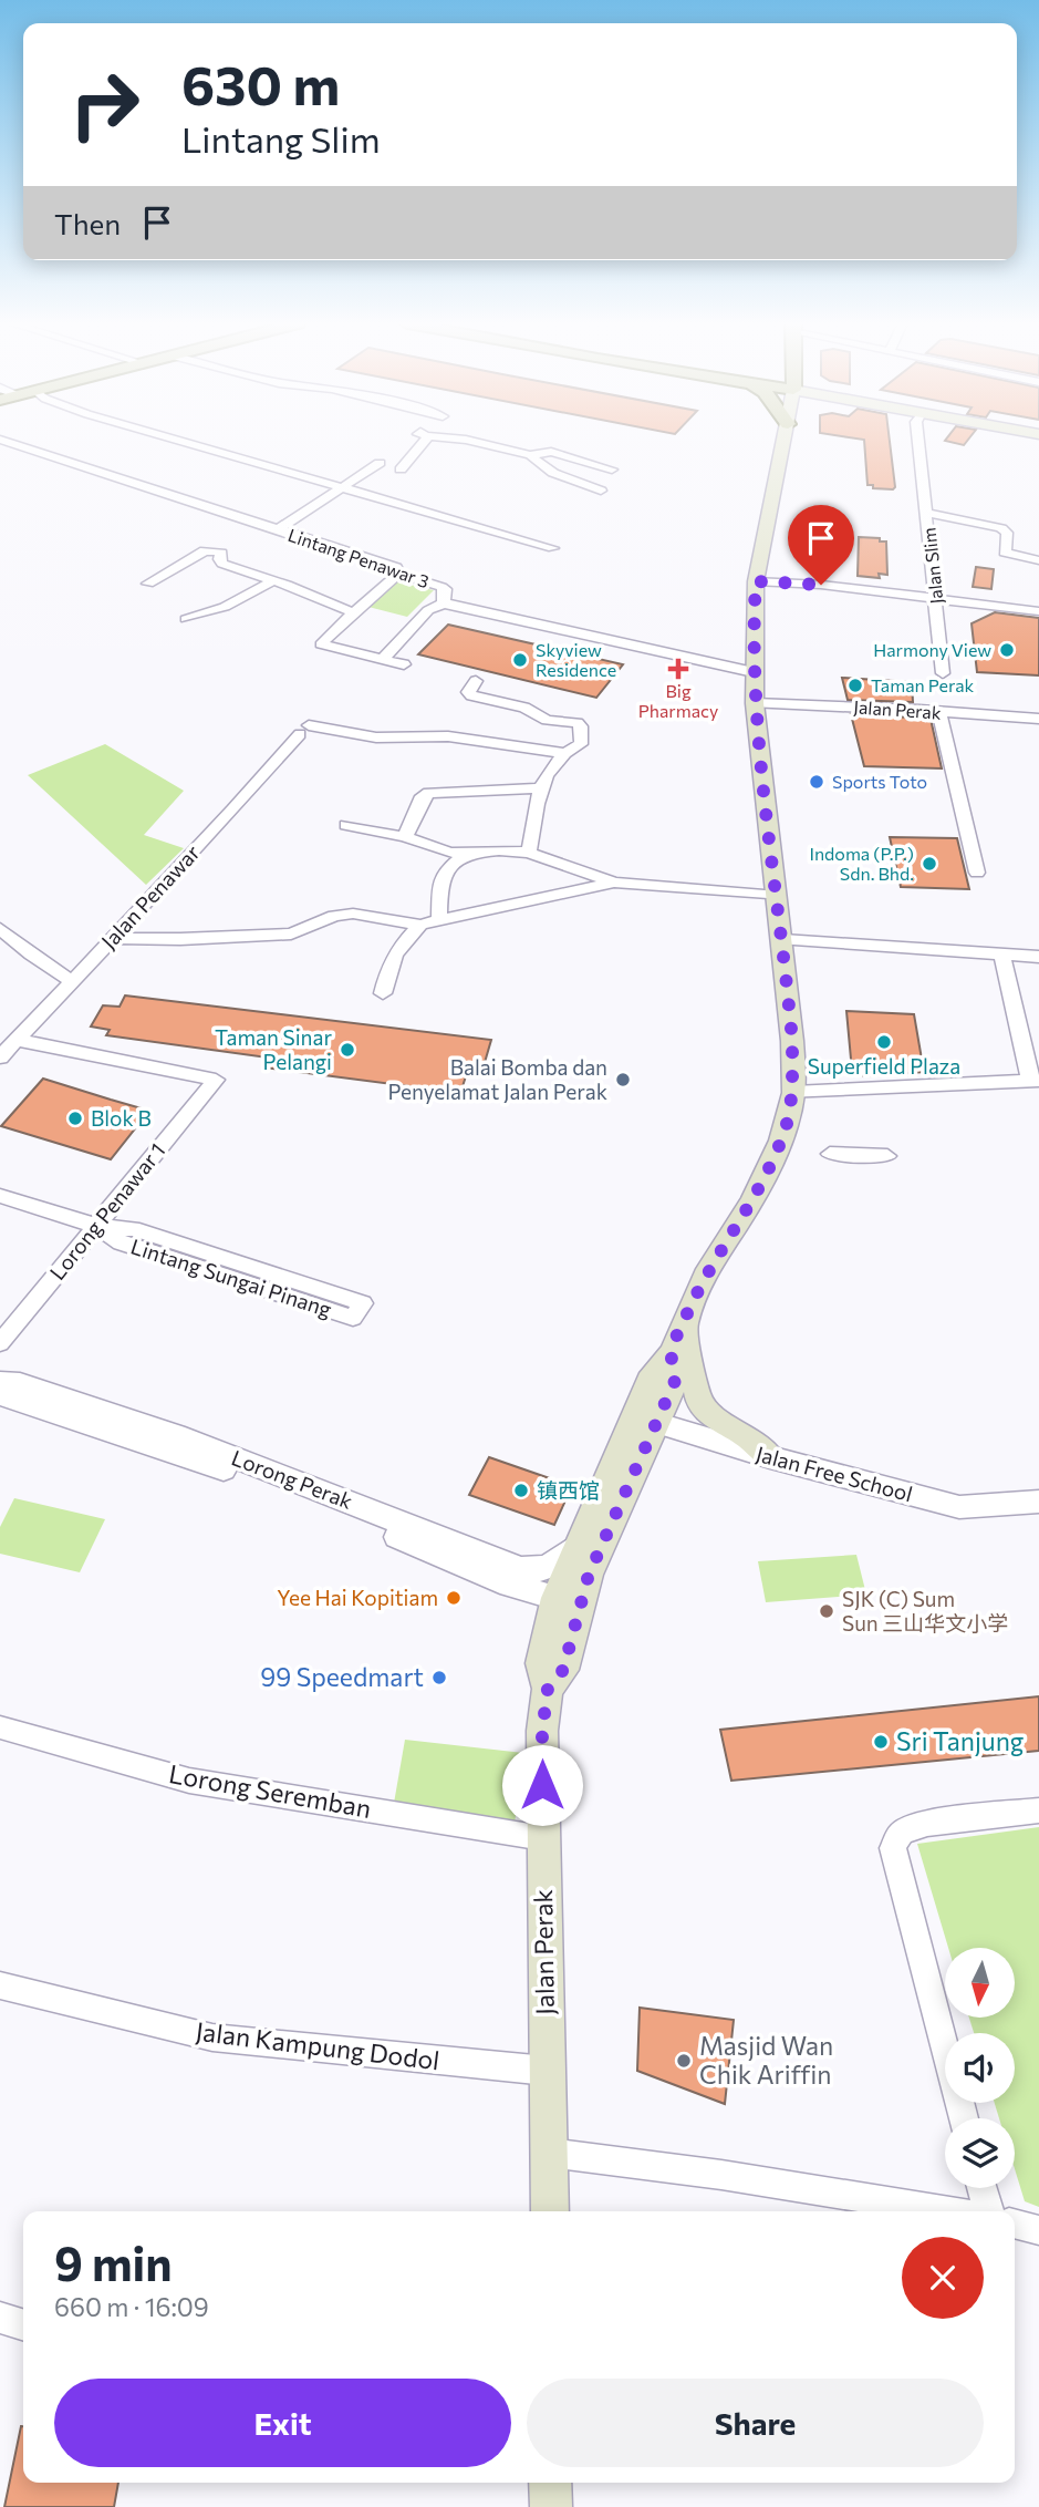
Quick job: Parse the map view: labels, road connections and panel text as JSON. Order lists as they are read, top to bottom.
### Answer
{
  "streets": {
    "main road": ["Jalan Perak"],
    "street": [
      "Lintang Penawar 3",
      "Jalan Slim",
      "Jalan Penawar",
      "Lorong Penawar 1",
      "Lintang Sungai Pinang",
      "Jalan Free School",
      "Lorong Perak",
      "Lorong Seremban",
      "Jalan Kampung Dodol"
    ]
  },
  "crossings": [
    ["Lintang Penawar 3", "Jalan Perak"],
    ["Jalan Perak", "Jalan Free School"],
    ["Jalan Perak", "Lorong Perak"],
    ["Jalan Perak", "Lorong Seremban"],
    ["Jalan Perak", "Jalan Kampung Dodol"],
    ["Jalan Penawar", "Lorong Penawar 1"],
    ["Lorong Penawar 1", "Lintang Sungai Pinang"]
  ],
  "places": {
    "other": [
      "Harmony View",
      "Skyview Residence",
      "Taman Perak",
      "Sports Toto",
      "Indoma (P.P.) Sdn. Bhd.",
      "Superfield Plaza",
      "Taman Sinar Pelangi",
      "Balai Bomba dan Penyelamat Jalan Perak",
      "Blok B",
      "镇西馆",
      "Yee Hai Kopitiam",
      "SJK (C) Sum Sun 三山华文小学",
      "99 Speedmart",
      "Sri Tanjung",
      "Masjid Wan Chik Ariffin"
    ],
    "health": ["Big Pharmacy"]
  },
  "north": "bottom",
  "page": {
    "turn": ["630 m", "Lintang Slim"],
    "then": "Then",
    "heading": ["9 min", "660 m · 16:09"],
    "buttons": ["Exit", "Share"]
  }
}
